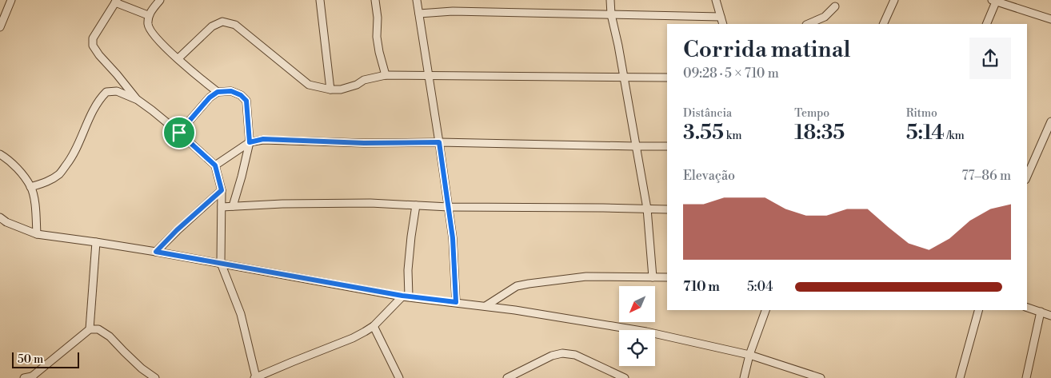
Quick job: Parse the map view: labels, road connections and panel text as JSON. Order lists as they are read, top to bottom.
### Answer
{
  "scale_bar": "50 m",
  "north": "bottom left",
  "page": {
    "heading": ["Corrida matinal", "09:28 · 5 × 710 m"],
    "stats": [
      ["Distância", "3.55 km"],
      ["Tempo", "18:35"],
      ["Ritmo", "5:14 /km"]
    ],
    "chart": ["Elevação", "77–86 m"],
    "list": [
      {
        "name": "710 m",
        "note": "5:04"
      }
    ],
    "scale": "50 m"
  }
}
